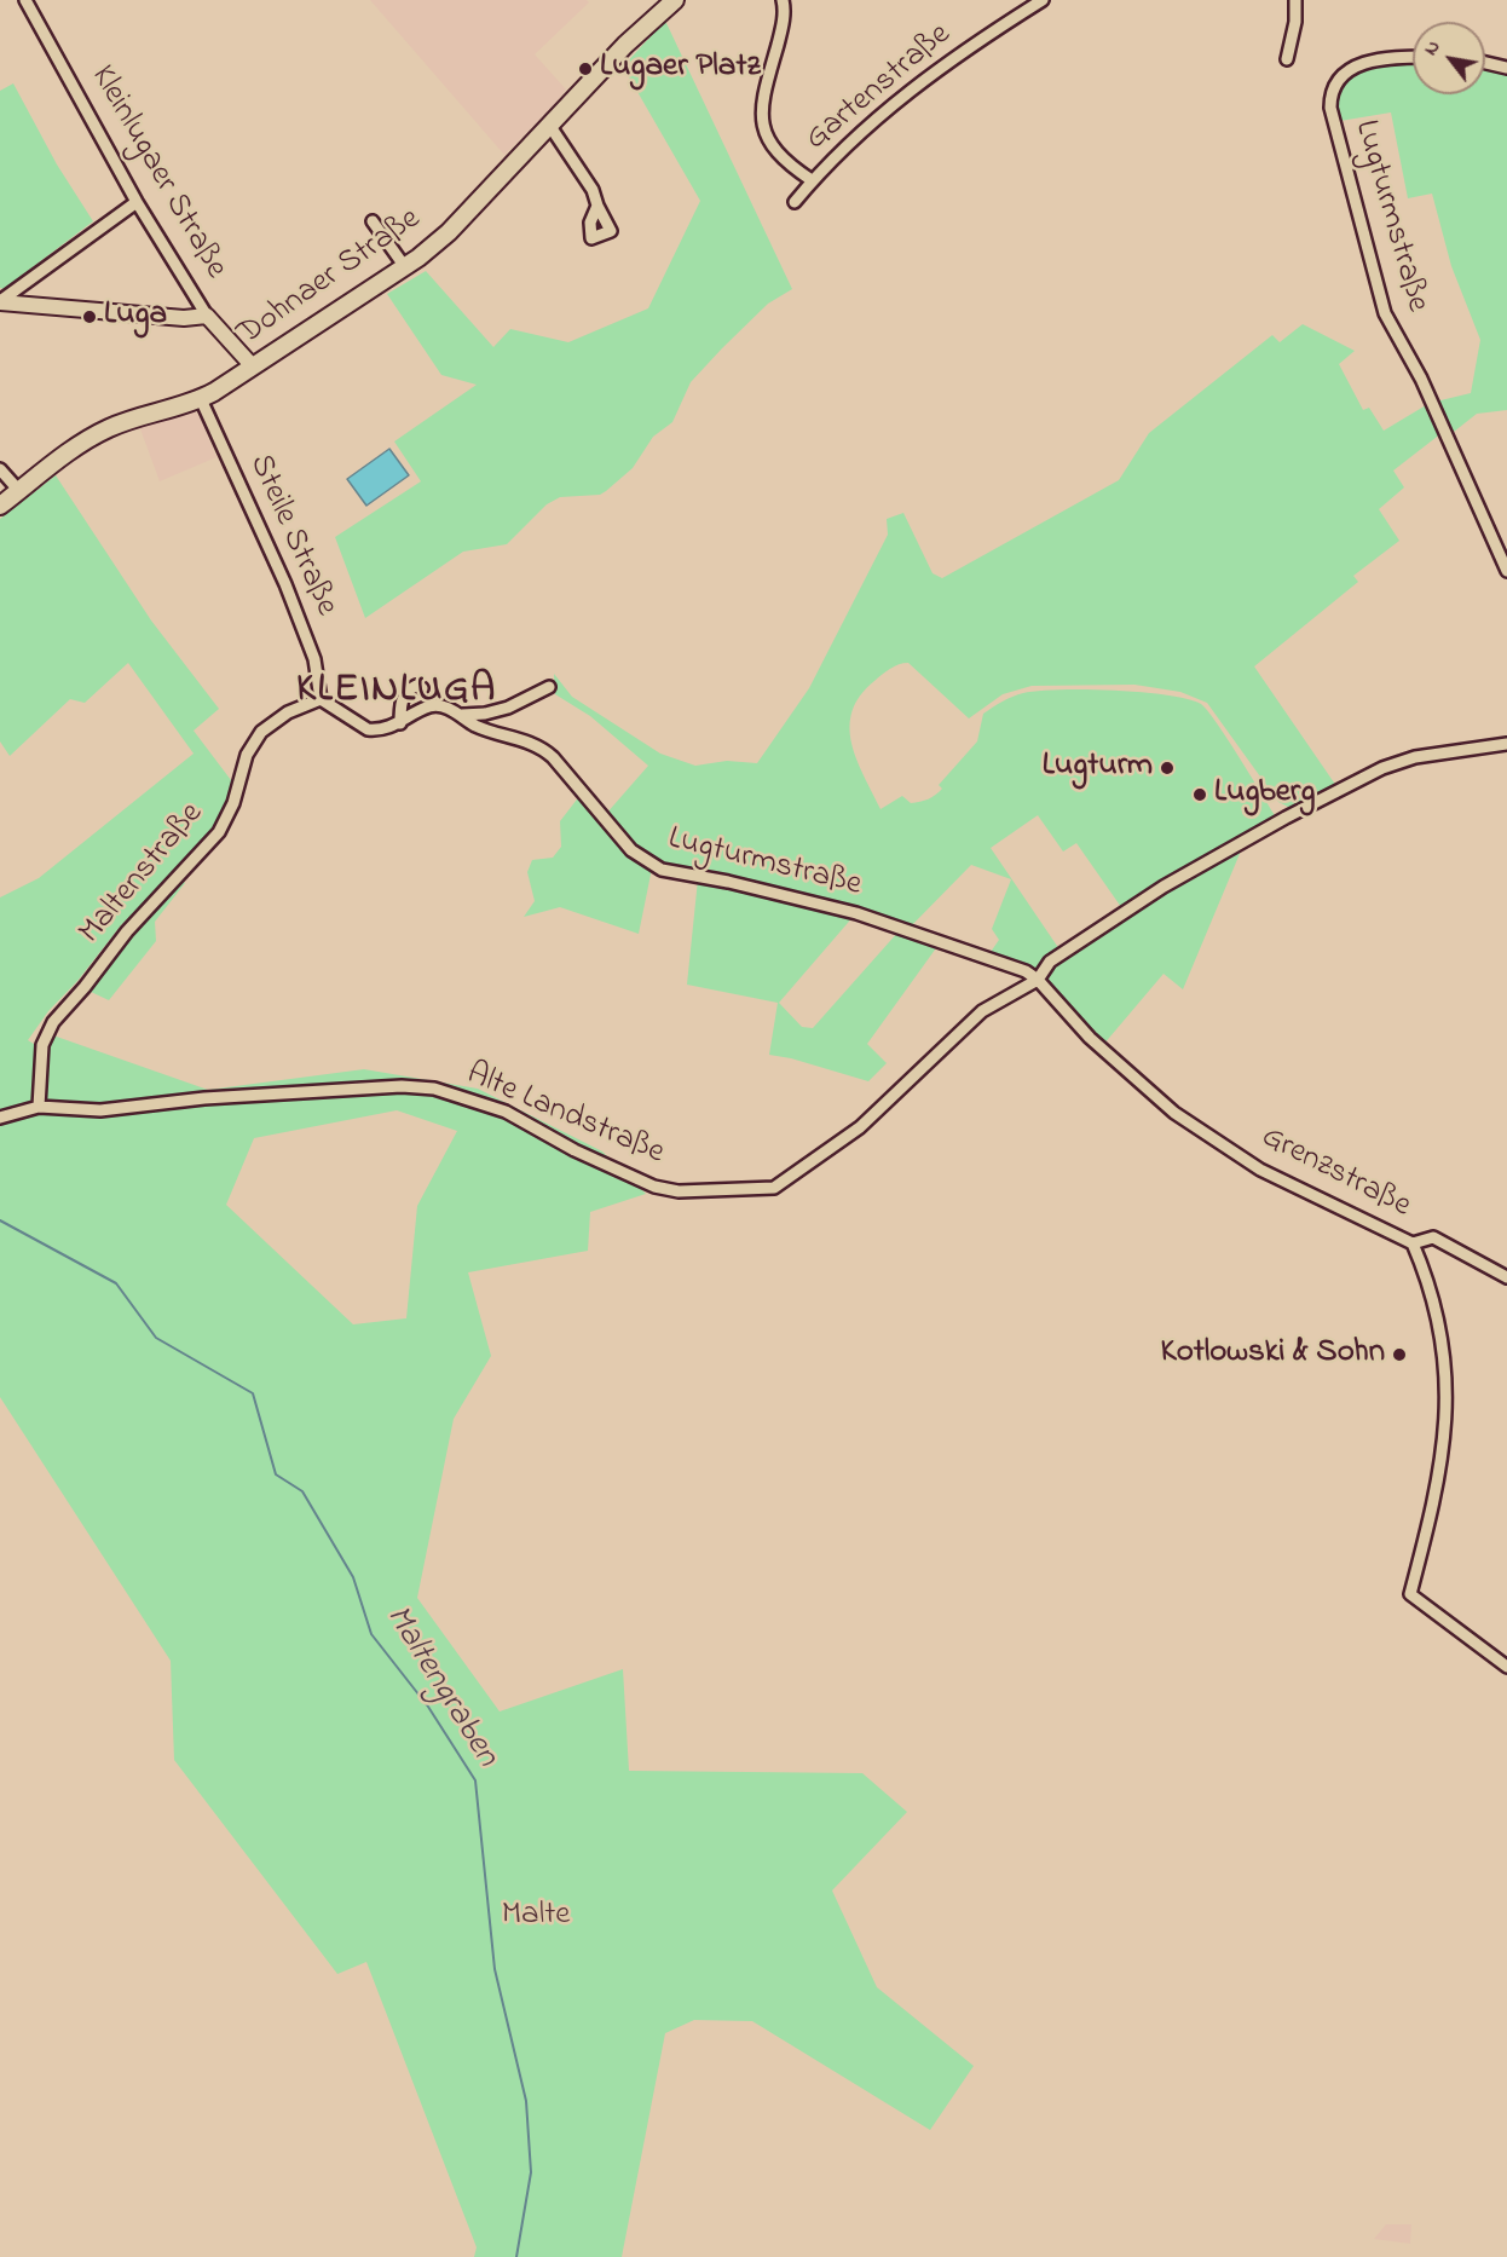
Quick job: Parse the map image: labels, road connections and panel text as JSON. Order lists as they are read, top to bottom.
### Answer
{
  "streets": {
    "main road": ["Dohnaer Straße"],
    "street": [
      "Gartenstraße",
      "Kleinlugaer Straße",
      "Lugturmstraße",
      "Steile Straße",
      "Maltenstraße",
      "Alte Landstraße",
      "Grenzstraße"
    ]
  },
  "crossings": [
    ["Kleinlugaer Straße", "Dohnaer Straße"],
    ["Lugturmstraße", "Alte Landstraße"],
    ["Lugturmstraße", "Grenzstraße"],
    ["Dohnaer Straße", "Steile Straße"],
    ["Steile Straße", "Maltenstraße"],
    ["Maltenstraße", "Alte Landstraße"],
    ["Alte Landstraße", "Grenzstraße"]
  ],
  "districts": ["KLEINLUGA"],
  "water": ["Maltengraben"],
  "parks": ["Malte"],
  "places": [
    "Lugaer Platz",
    "Luga",
    "Lugturm",
    "Lugberg",
    "Kotlowski & Sohn"
  ],
  "north": "top left"
}
